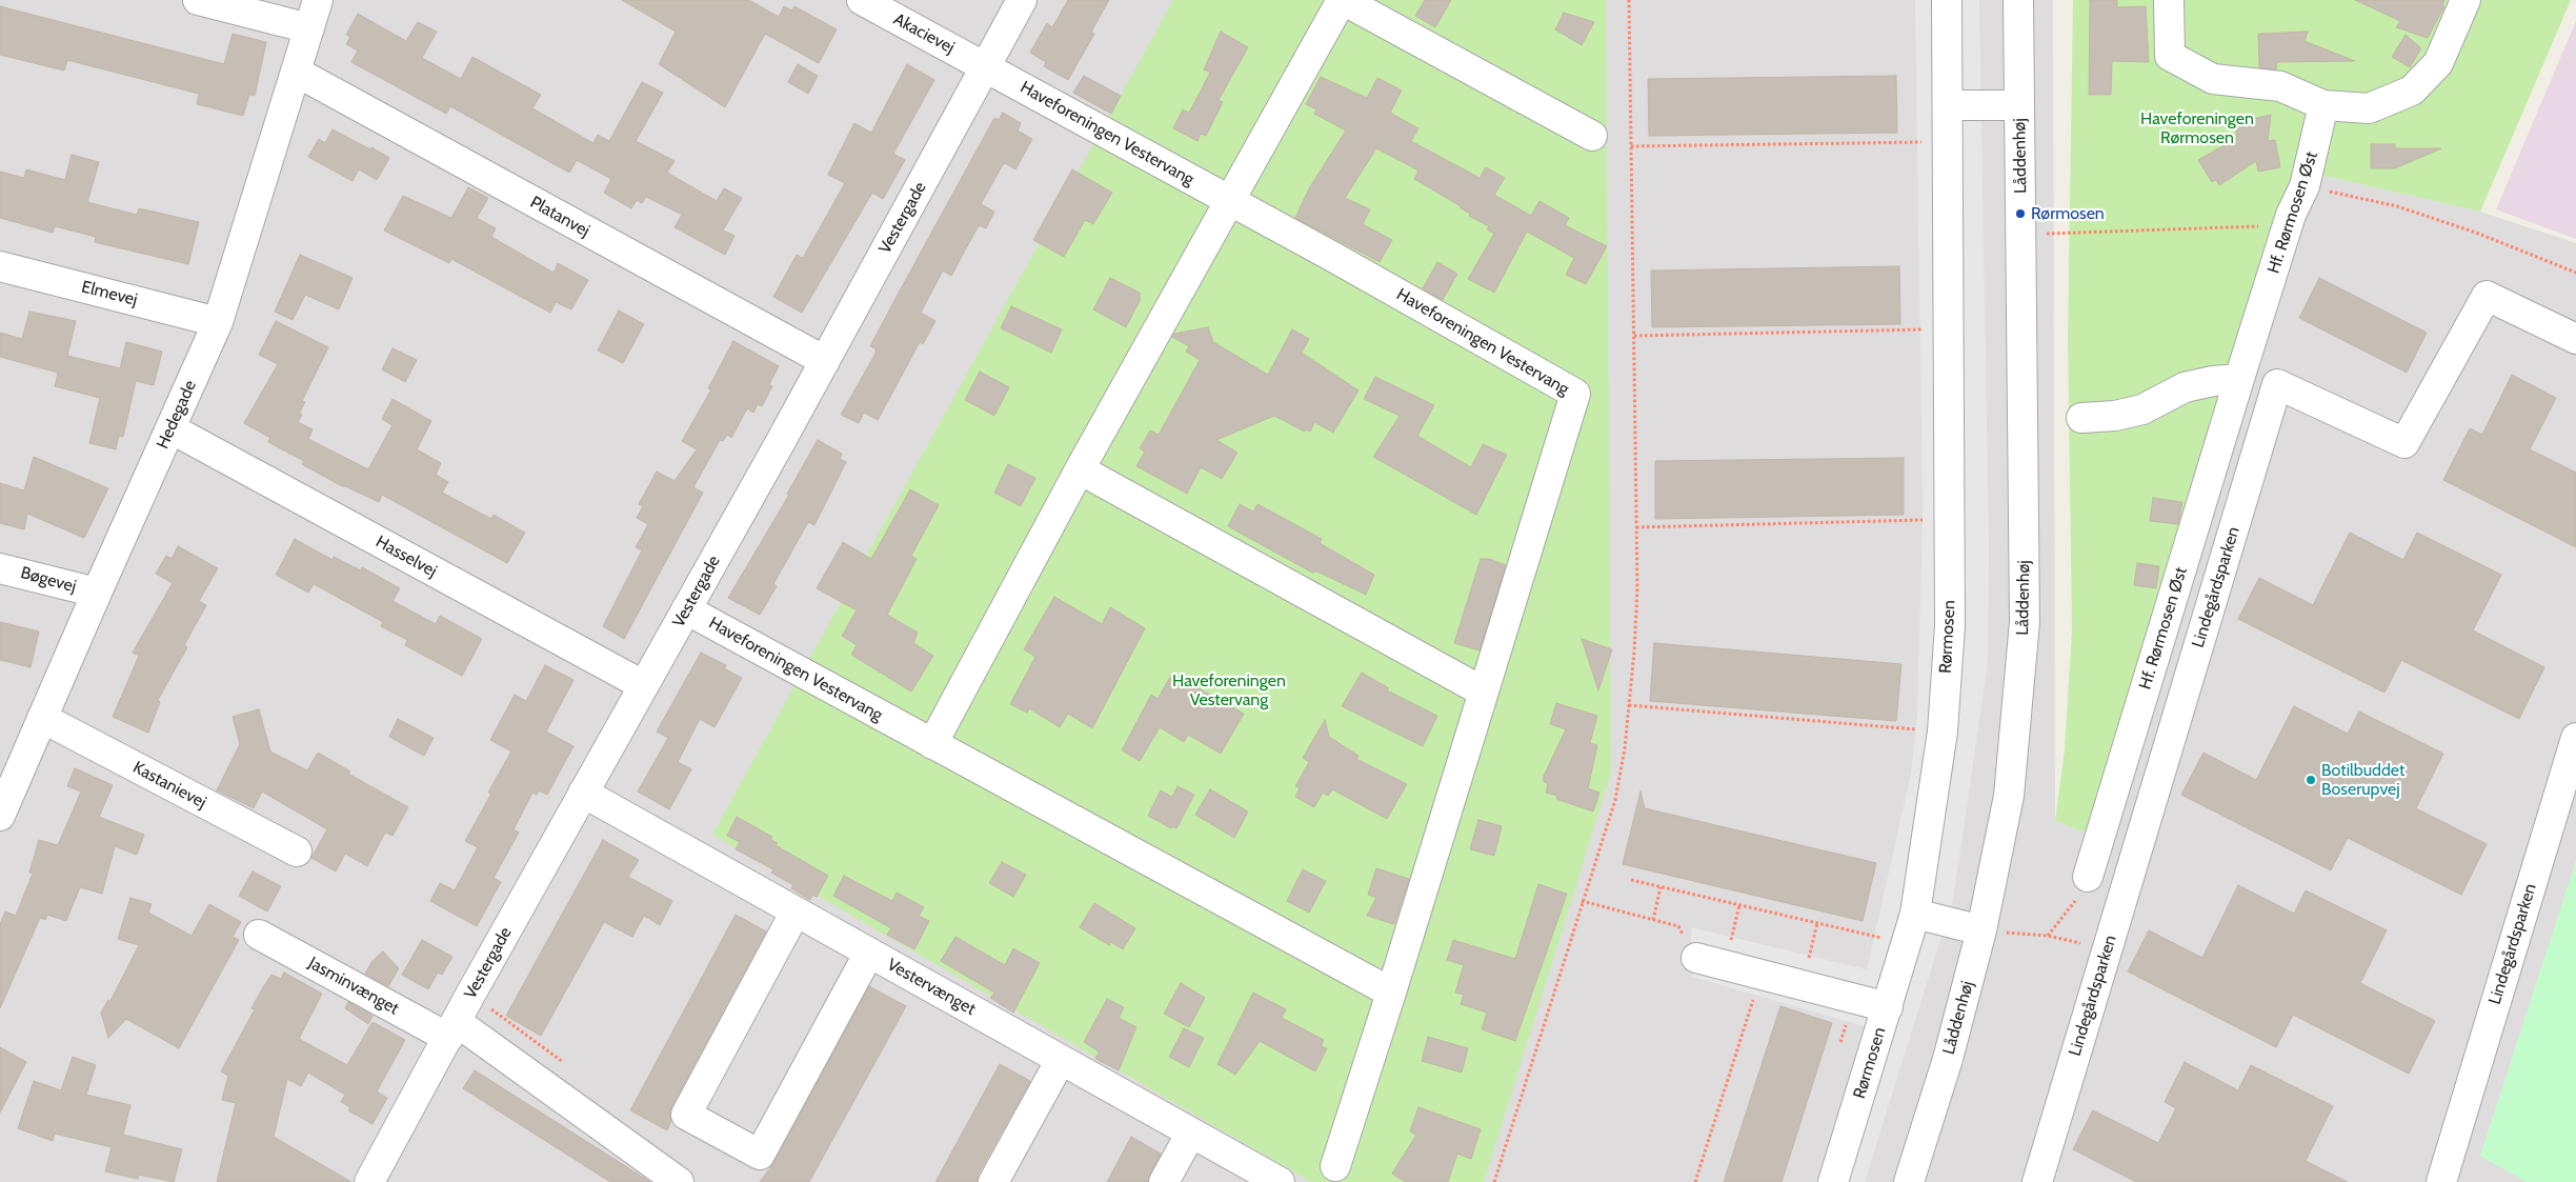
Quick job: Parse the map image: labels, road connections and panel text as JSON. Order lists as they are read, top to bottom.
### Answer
{
  "streets": {
    "street": [
      "Akacievej",
      "Haveforeningen Vestervang",
      "Låddenhøj",
      "Hf. Rørmosen Øst",
      "Platanvej",
      "Vestergade",
      "Elmevej",
      "Hedegade",
      "Hasselvej",
      "Bøgevej",
      "Lindegårdsparken",
      "Rørmosen",
      "Kastanievej",
      "Jasminvænget",
      "Vestervænget"
    ]
  },
  "crossings": [
    ["Akacievej", "Haveforeningen Vestervang"],
    ["Akacievej", "Vestergade"],
    ["Haveforeningen Vestervang", "Vestergade"],
    ["Platanvej", "Vestergade"],
    ["Platanvej", "Hedegade"],
    ["Vestergade", "Hasselvej"],
    ["Vestergade", "Jasminvænget"],
    ["Vestergade", "Vestervænget"],
    ["Elmevej", "Hedegade"],
    ["Hedegade", "Hasselvej"],
    ["Hedegade", "Bøgevej"],
    ["Hedegade", "Kastanievej"]
  ],
  "parks": ["Haveforeningen Rørmosen", "Haveforeningen Vestervang"],
  "places": ["Rørmosen", "Botilbuddet Boserupvej"]
}
